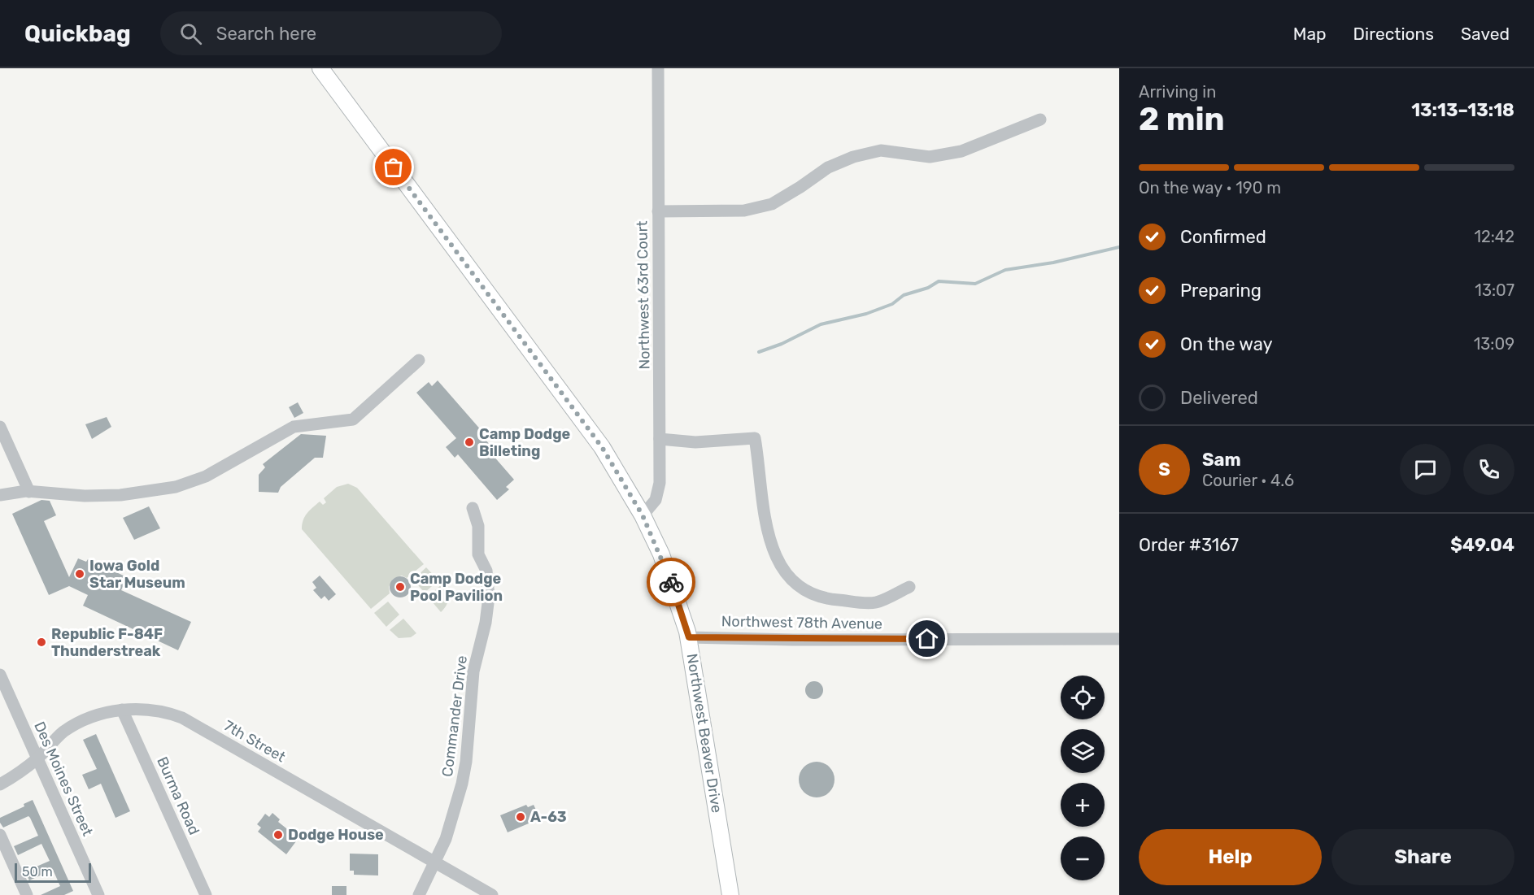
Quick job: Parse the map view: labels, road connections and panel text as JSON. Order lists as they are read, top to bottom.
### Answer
{
  "streets": {
    "main road": ["Northwest Beaver Drive"],
    "street": [
      "Northwest 63rd Court",
      "Northwest 78th Avenue",
      "Commander Drive",
      "7th Street",
      "Des Moines Street",
      "Burma Road"
    ]
  },
  "crossings": [
    ["Northwest 63rd Court", "Northwest Beaver Drive"],
    ["Northwest 78th Avenue", "Northwest Beaver Drive"],
    ["Commander Drive", "7th Street"],
    ["7th Street", "Des Moines Street"],
    ["7th Street", "Burma Road"]
  ],
  "places": [
    "Camp Dodge Billeting",
    "Iowa Gold Star Museum",
    "Camp Dodge Pool Pavilion",
    "Republic F-84F Thunderstreak",
    "A-63",
    "Dodge House"
  ],
  "scale_bar": "50 m",
  "page": {
    "header": "Quickbag",
    "search": "Search here",
    "nav": ["Map", "Directions", "Saved"],
    "heading": ["2 min", "Arriving in", "13:13–13:18"],
    "panel": [
      "Sam",
      "Courier · 4.6",
      "Order #3167",
      "$49.04"
    ],
    "bar": "On the way · 190 m",
    "list": [
      ["Confirmed", "12:42"],
      ["Preparing", "13:07"],
      ["On the way", "13:09"],
      "Delivered"
    ],
    "round": "S",
    "map_buttons": ["+", "−"],
    "buttons": ["Help", "Share"],
    "scale": "50 m"
  }
}
